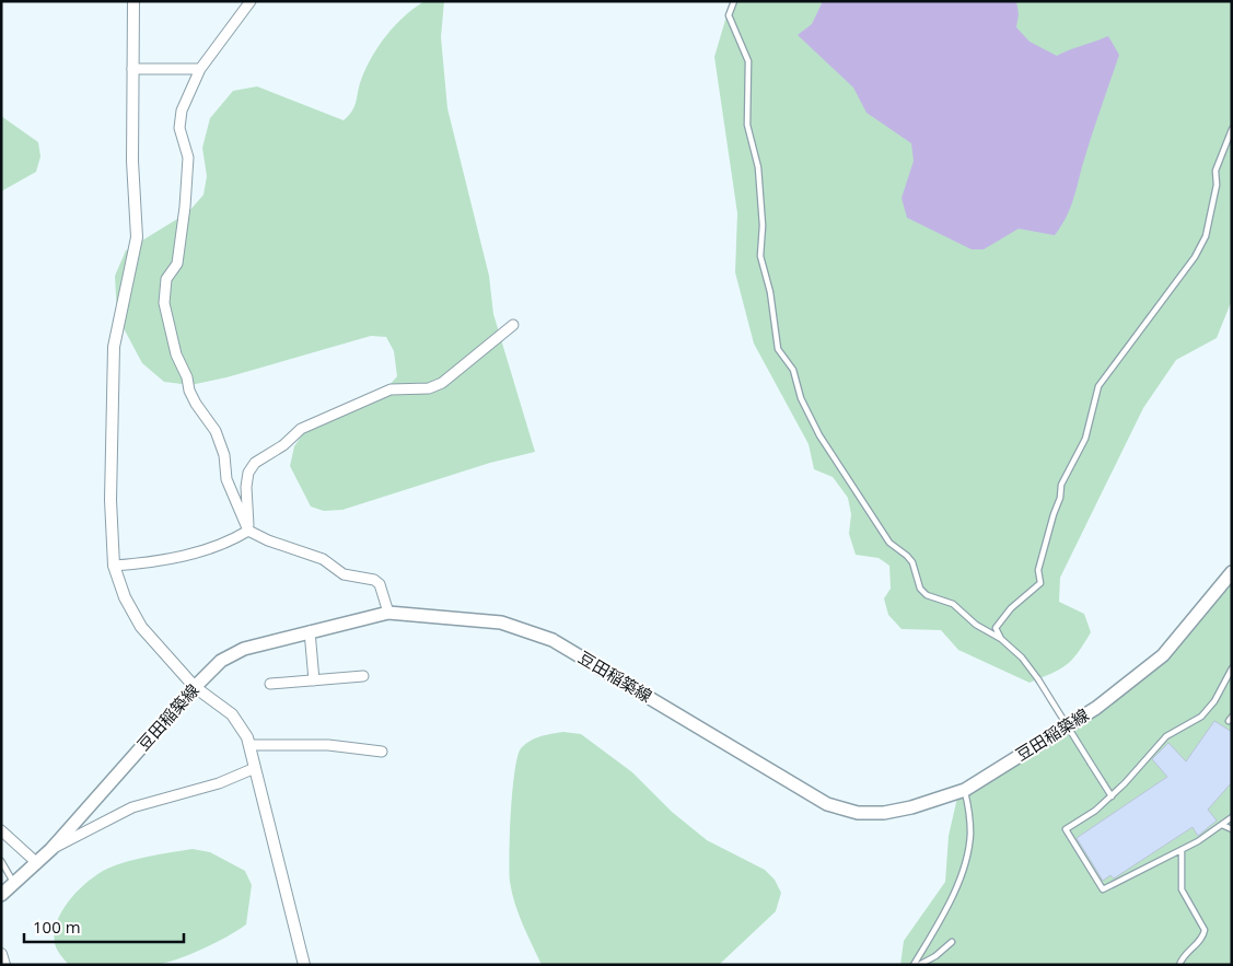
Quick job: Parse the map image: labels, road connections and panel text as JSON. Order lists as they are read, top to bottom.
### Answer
{
  "streets": {
    "main road": ["豆田稲築線"]
  },
  "scale_bar": "100 m"
}
